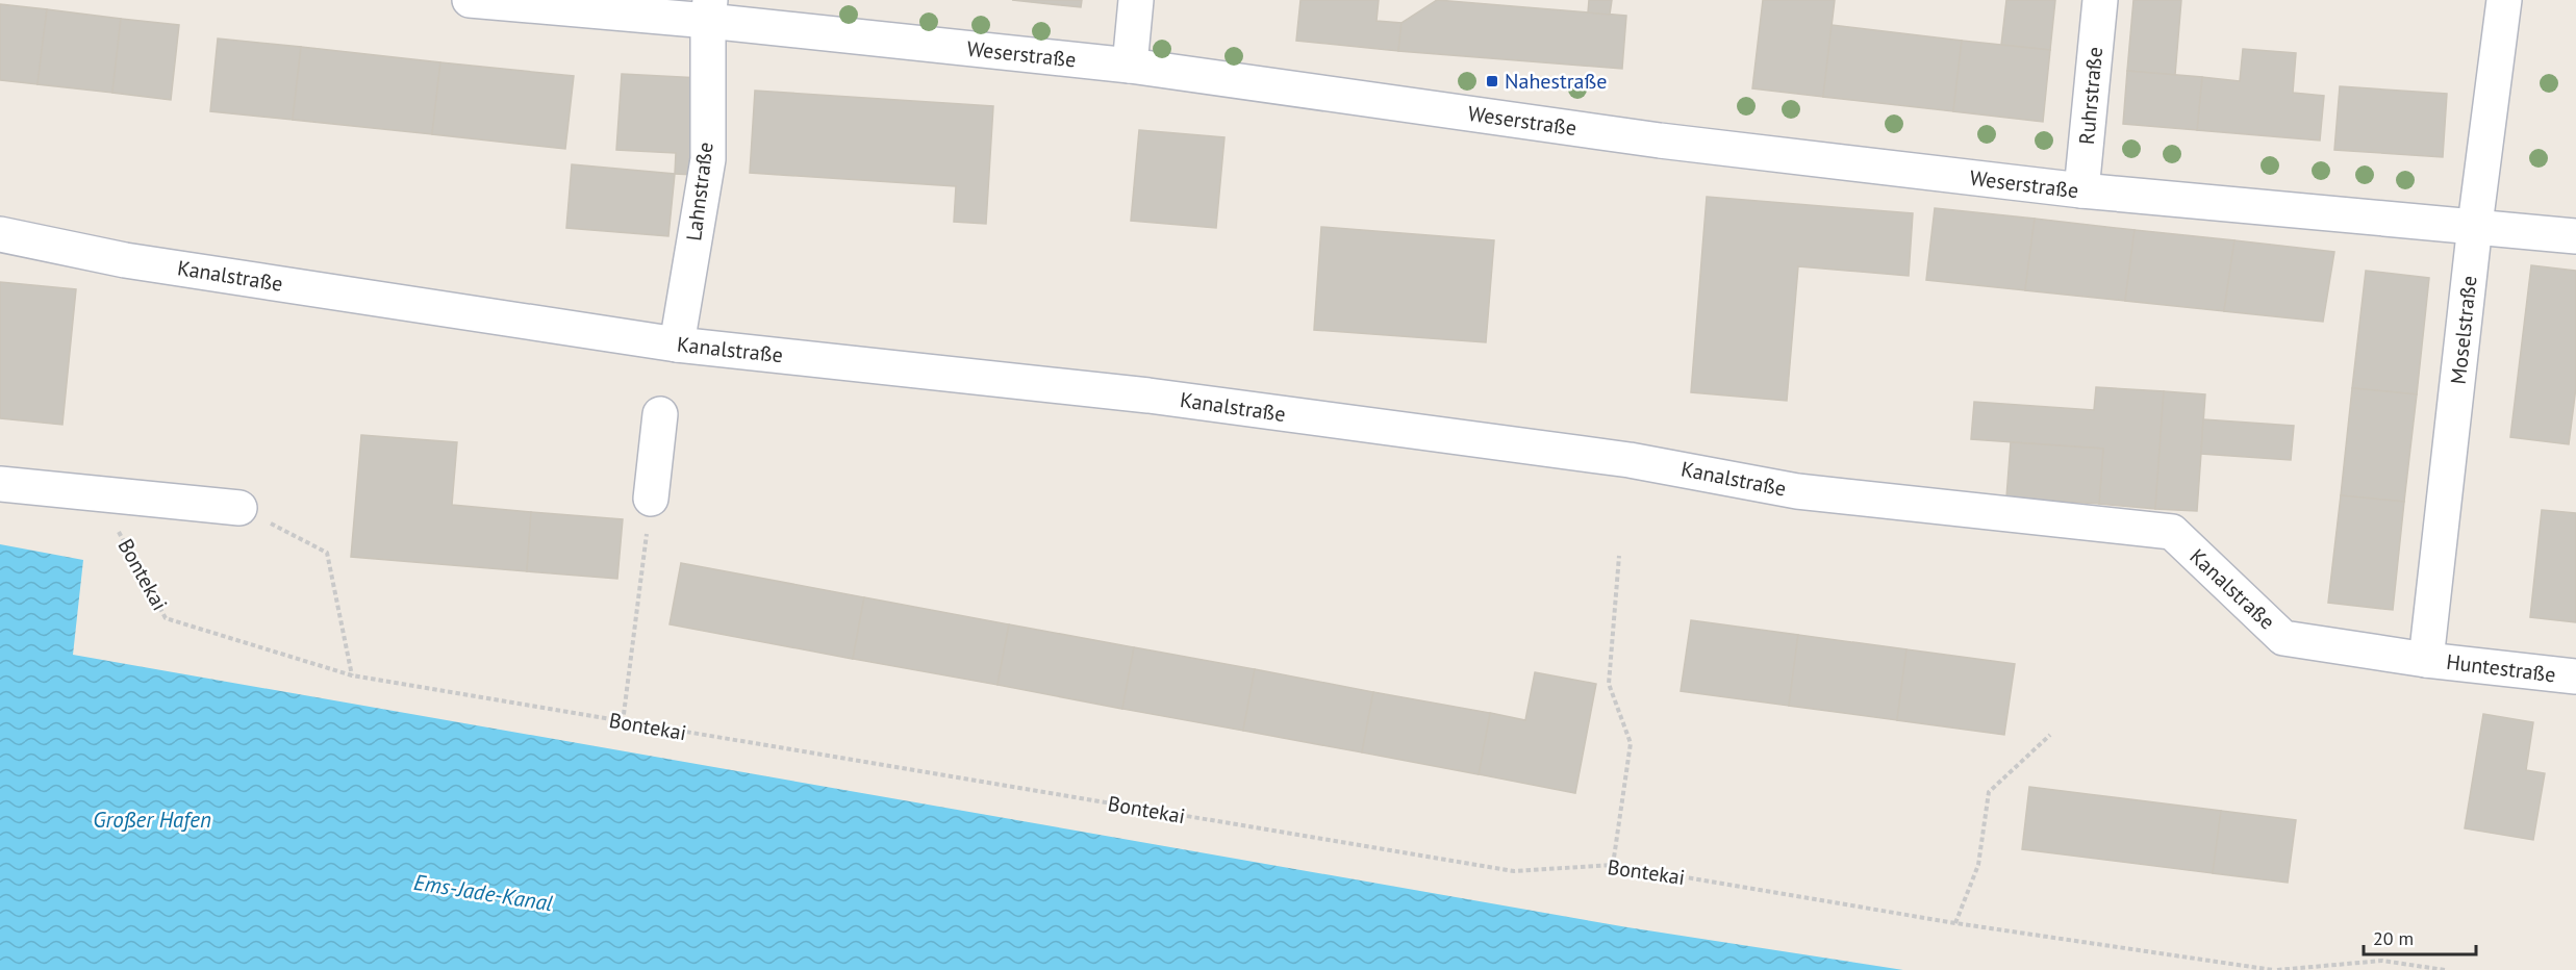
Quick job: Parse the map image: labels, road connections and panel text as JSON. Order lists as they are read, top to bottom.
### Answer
{
  "streets": {
    "street": [
      "Weserstraße",
      "Ruhrstraße",
      "Lahnstraße",
      "Kanalstraße",
      "Moselstraße",
      "Huntestraße"
    ],
    "path": ["Bontekai"]
  },
  "crossings": [
    ["Weserstraße", "Ruhrstraße"],
    ["Weserstraße", "Lahnstraße"],
    ["Weserstraße", "Moselstraße"],
    ["Lahnstraße", "Kanalstraße"],
    ["Kanalstraße", "Moselstraße"],
    ["Kanalstraße", "Huntestraße"],
    ["Moselstraße", "Huntestraße"]
  ],
  "water": ["Großer Hafen", "Ems-Jade-Kanal"],
  "places": {
    "transit": ["Nahestraße"]
  },
  "scale_bar": "20 m"
}
